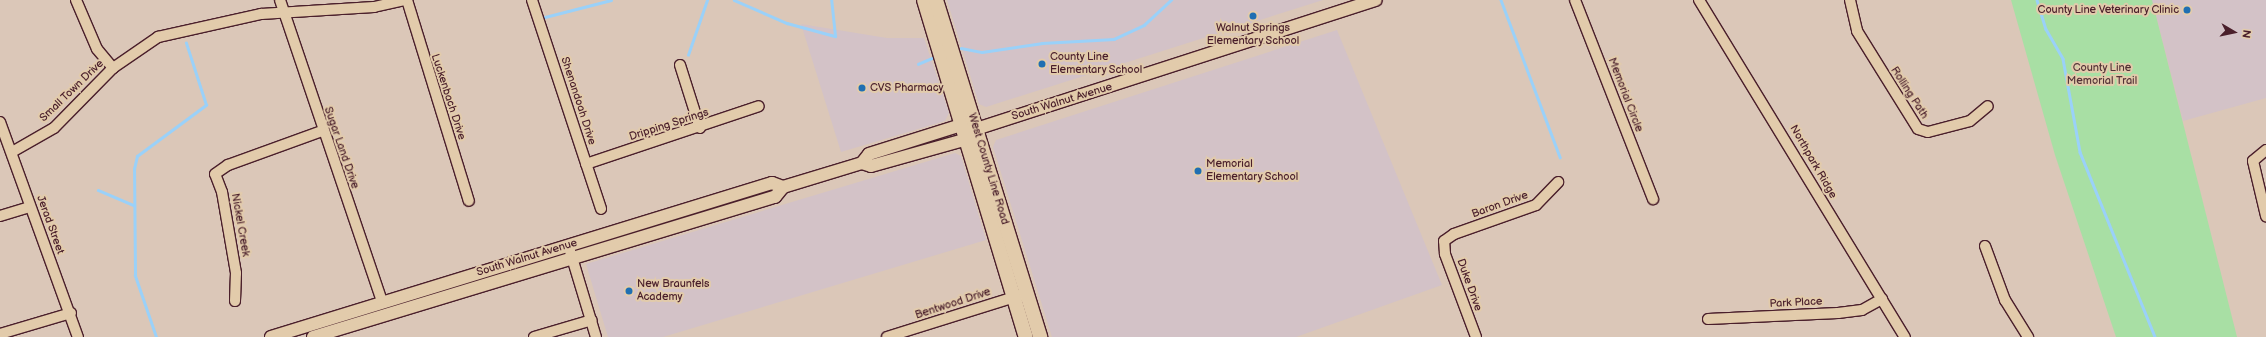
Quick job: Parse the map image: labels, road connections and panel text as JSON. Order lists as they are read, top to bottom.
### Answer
{
  "streets": {
    "main road": ["West County Line Road"],
    "street": [
      "Small Town Drive",
      "Rolling Path",
      "Memorial Circle",
      "Luckenbach Drive",
      "Shenandoah Drive",
      "South Walnut Avenue",
      "Dripping Springs",
      "Sugar Land Drive",
      "Northpark Ridge",
      "Baron Drive",
      "Jerad Street",
      "Nickel Creek",
      "Duke Drive",
      "Park Place",
      "Bentwood Drive"
    ]
  },
  "crossings": [
    ["Small Town Drive", "Luckenbach Drive"],
    ["Small Town Drive", "Sugar Land Drive"],
    ["Small Town Drive", "Jerad Street"],
    ["Shenandoah Drive", "Dripping Springs"],
    ["South Walnut Avenue", "Sugar Land Drive"],
    ["South Walnut Avenue", "West County Line Road"],
    ["Sugar Land Drive", "Nickel Creek"],
    ["Northpark Ridge", "Park Place"],
    ["West County Line Road", "Bentwood Drive"],
    ["Baron Drive", "Duke Drive"]
  ],
  "parks": ["County Line Memorial Trail"],
  "places": [
    "County Line Veterinary Clinic",
    "Walnut Springs Elementary School",
    "County Line Elementary School",
    "CVS Pharmacy",
    "Memorial Elementary School",
    "New Braunfels Academy"
  ],
  "north": "right"
}
